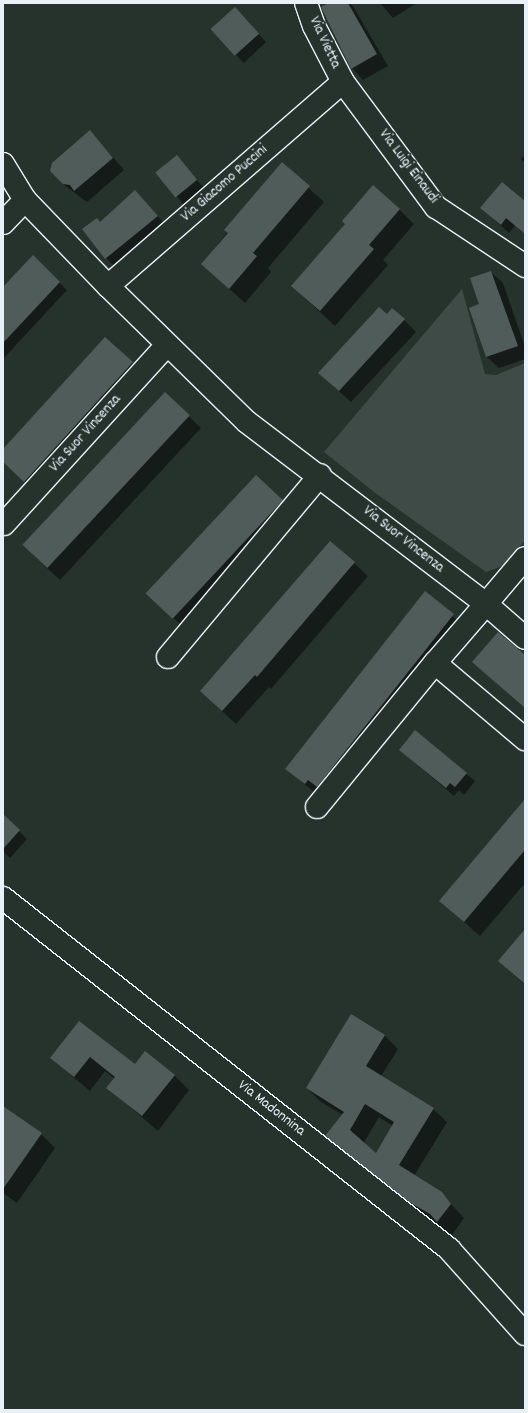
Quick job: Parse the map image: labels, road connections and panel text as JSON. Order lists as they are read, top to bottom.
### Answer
{
  "streets": {
    "street": [
      "Via Vietta",
      "Via Luigi Einaudi",
      "Via Giacomo Puccini",
      "Via Suor Vincenza",
      "Via Madonnina"
    ]
  },
  "crossings": [
    ["Via Vietta", "Via Luigi Einaudi"],
    ["Via Vietta", "Via Giacomo Puccini"],
    ["Via Luigi Einaudi", "Via Giacomo Puccini"],
    ["Via Giacomo Puccini", "Via Suor Vincenza"]
  ]
}
